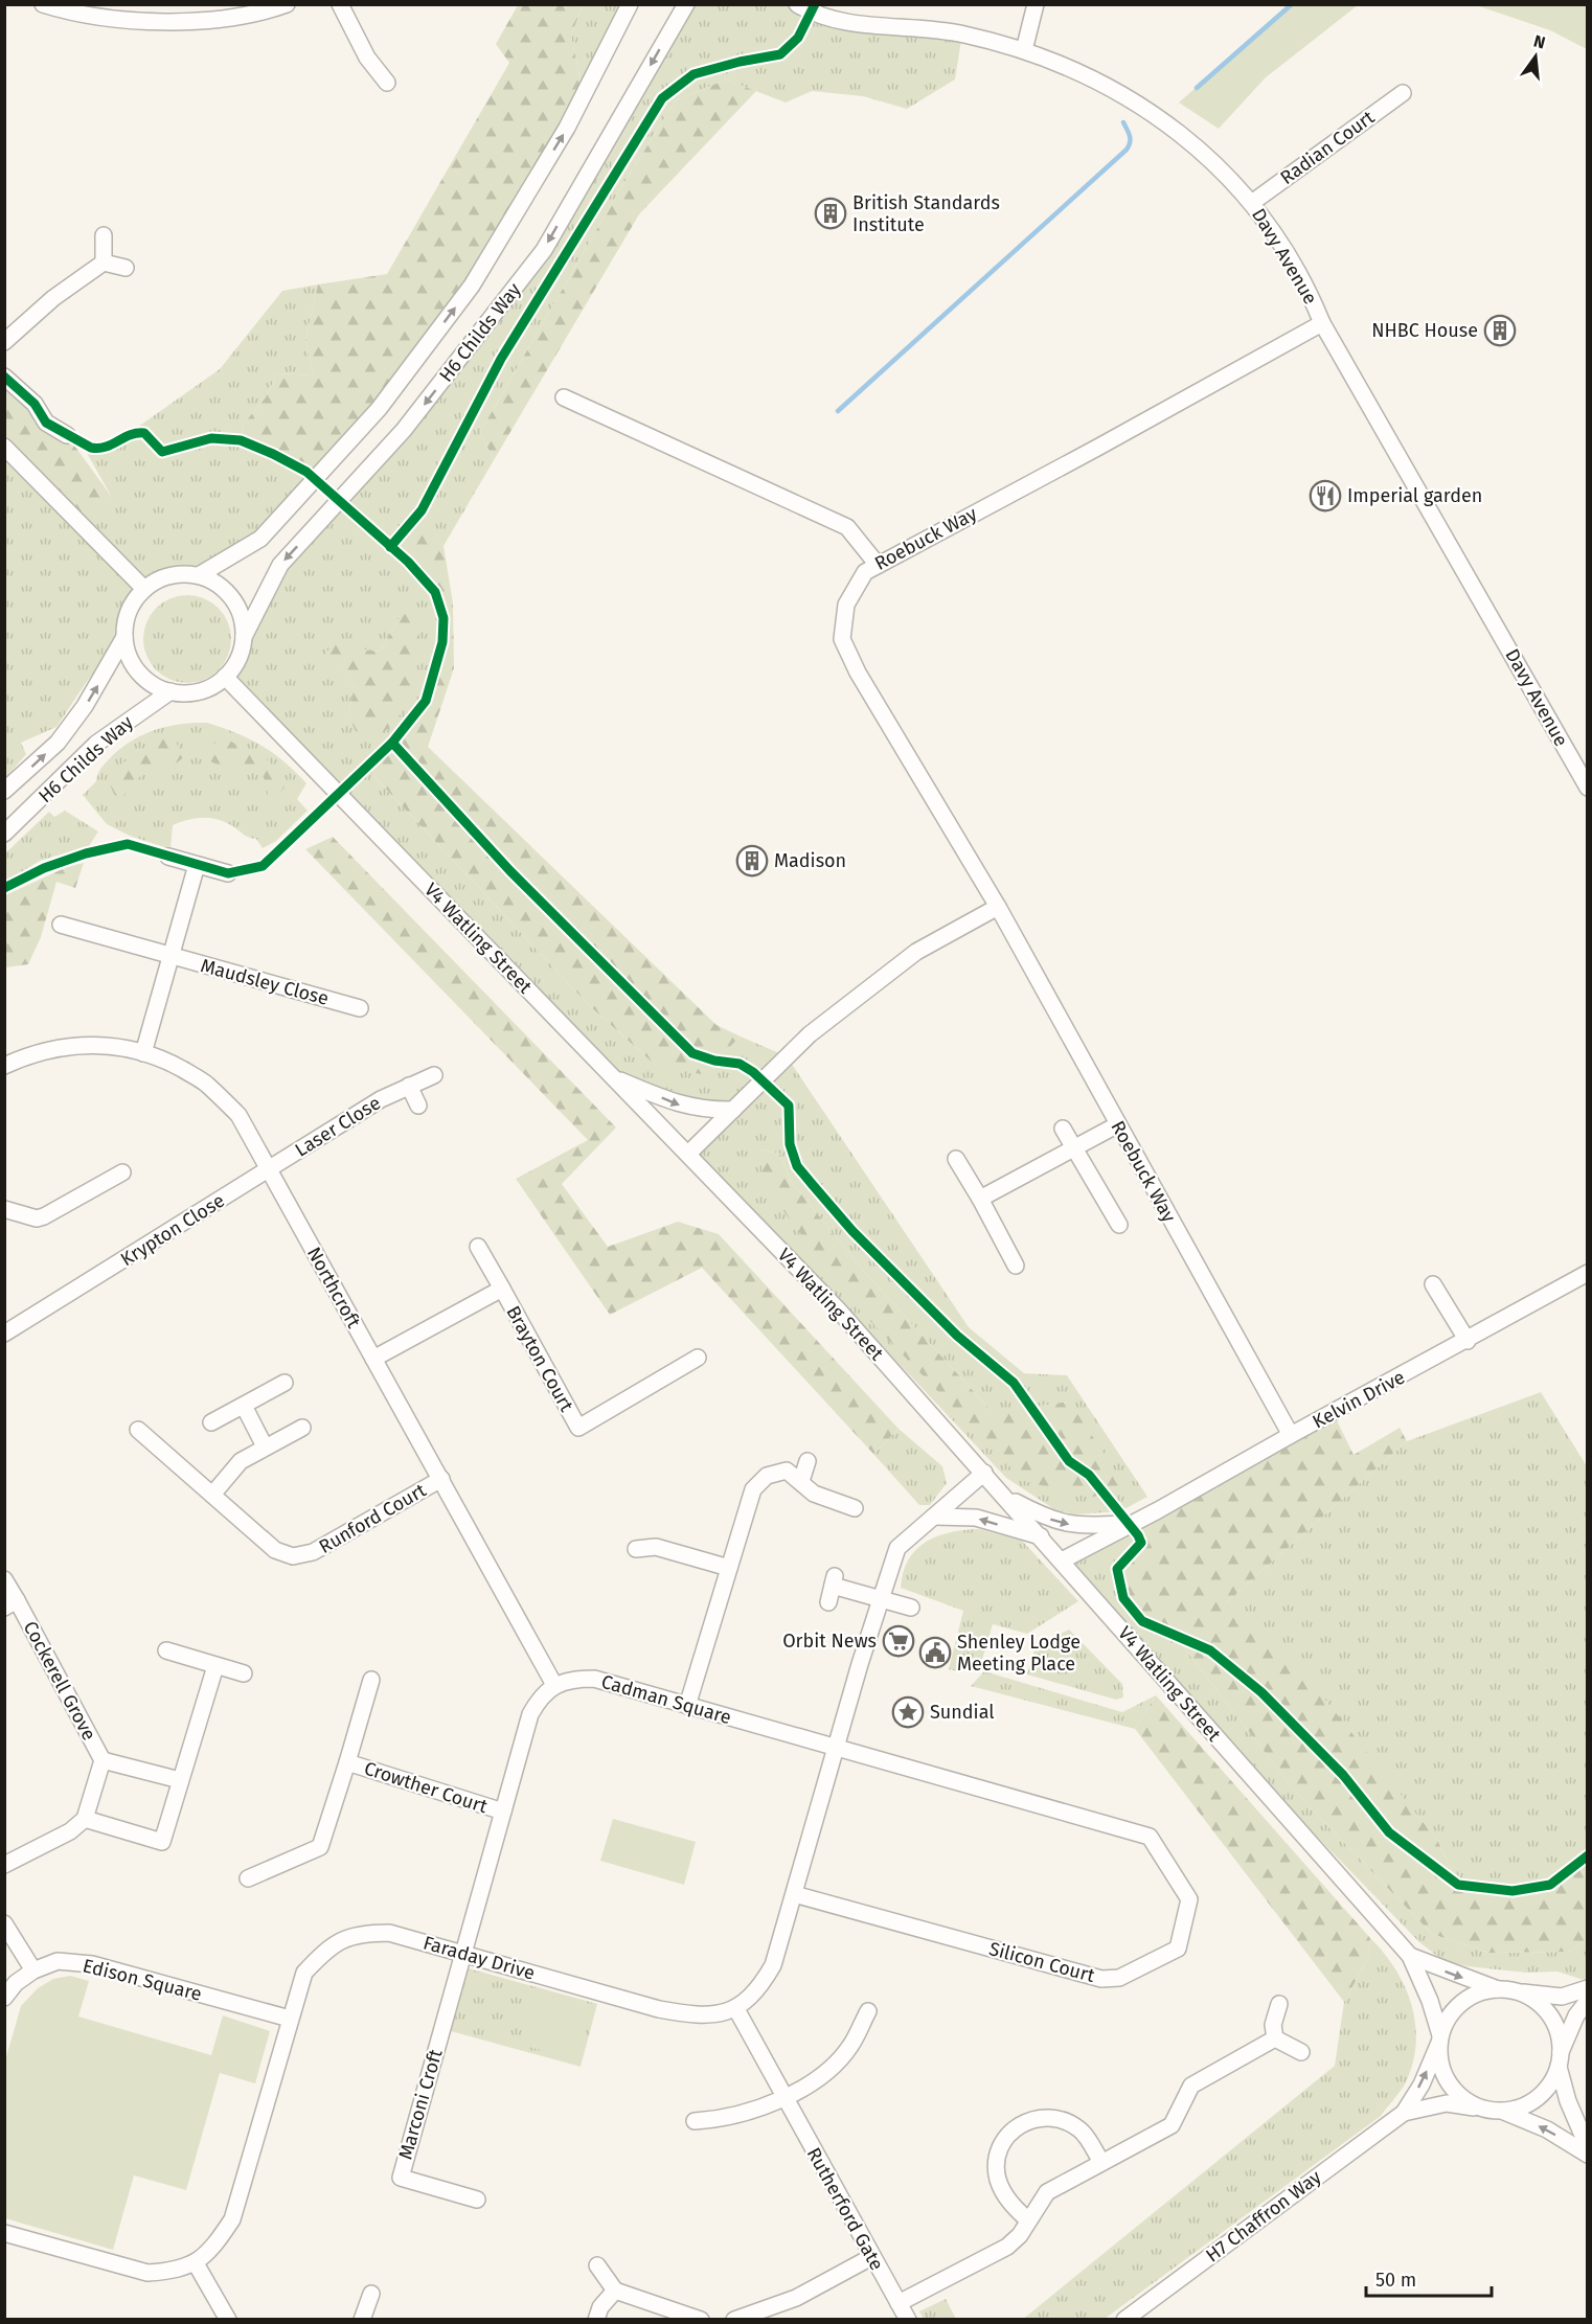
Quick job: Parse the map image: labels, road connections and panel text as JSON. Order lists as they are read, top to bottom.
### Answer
{
  "streets": {
    "street": [
      "Radian Court",
      "Davy Avenue",
      "H6 Childs Way",
      "Roebuck Way",
      "V4 Watling Street",
      "Maudsley Close",
      "Laser Close",
      "Krypton Close",
      "Northcroft",
      "Brayton Court",
      "Kelvin Drive",
      "Runford Court",
      "Cockerell Grove",
      "Cadman Square",
      "Crowther Court",
      "Faraday Drive",
      "Silicon Court",
      "Edison Square",
      "Marconi Croft",
      "Rutherford Gate",
      "H7 Chaffron Way"
    ]
  },
  "crossings": [
    ["Radian Court", "Davy Avenue"],
    ["Davy Avenue", "Roebuck Way"],
    ["H6 Childs Way", "V4 Watling Street"],
    ["Roebuck Way", "Kelvin Drive"],
    ["V4 Watling Street", "Kelvin Drive"],
    ["V4 Watling Street", "H7 Chaffron Way"],
    ["Laser Close", "Krypton Close"],
    ["Laser Close", "Northcroft"],
    ["Krypton Close", "Northcroft"],
    ["Northcroft", "Brayton Court"],
    ["Northcroft", "Runford Court"],
    ["Northcroft", "Cadman Square"],
    ["Cadman Square", "Silicon Court"],
    ["Faraday Drive", "Edison Square"],
    ["Faraday Drive", "Marconi Croft"],
    ["Faraday Drive", "Rutherford Gate"]
  ],
  "places": {
    "building": ["British Standards Institute", "NHBC House", "Madison"],
    "restaurant": ["Imperial garden"],
    "supermarket": ["Orbit News"],
    "public building": ["Shenley Lodge Meeting Place"],
    "place": ["Sundial"]
  },
  "scale_bar": "50 m",
  "north": "top"
}
